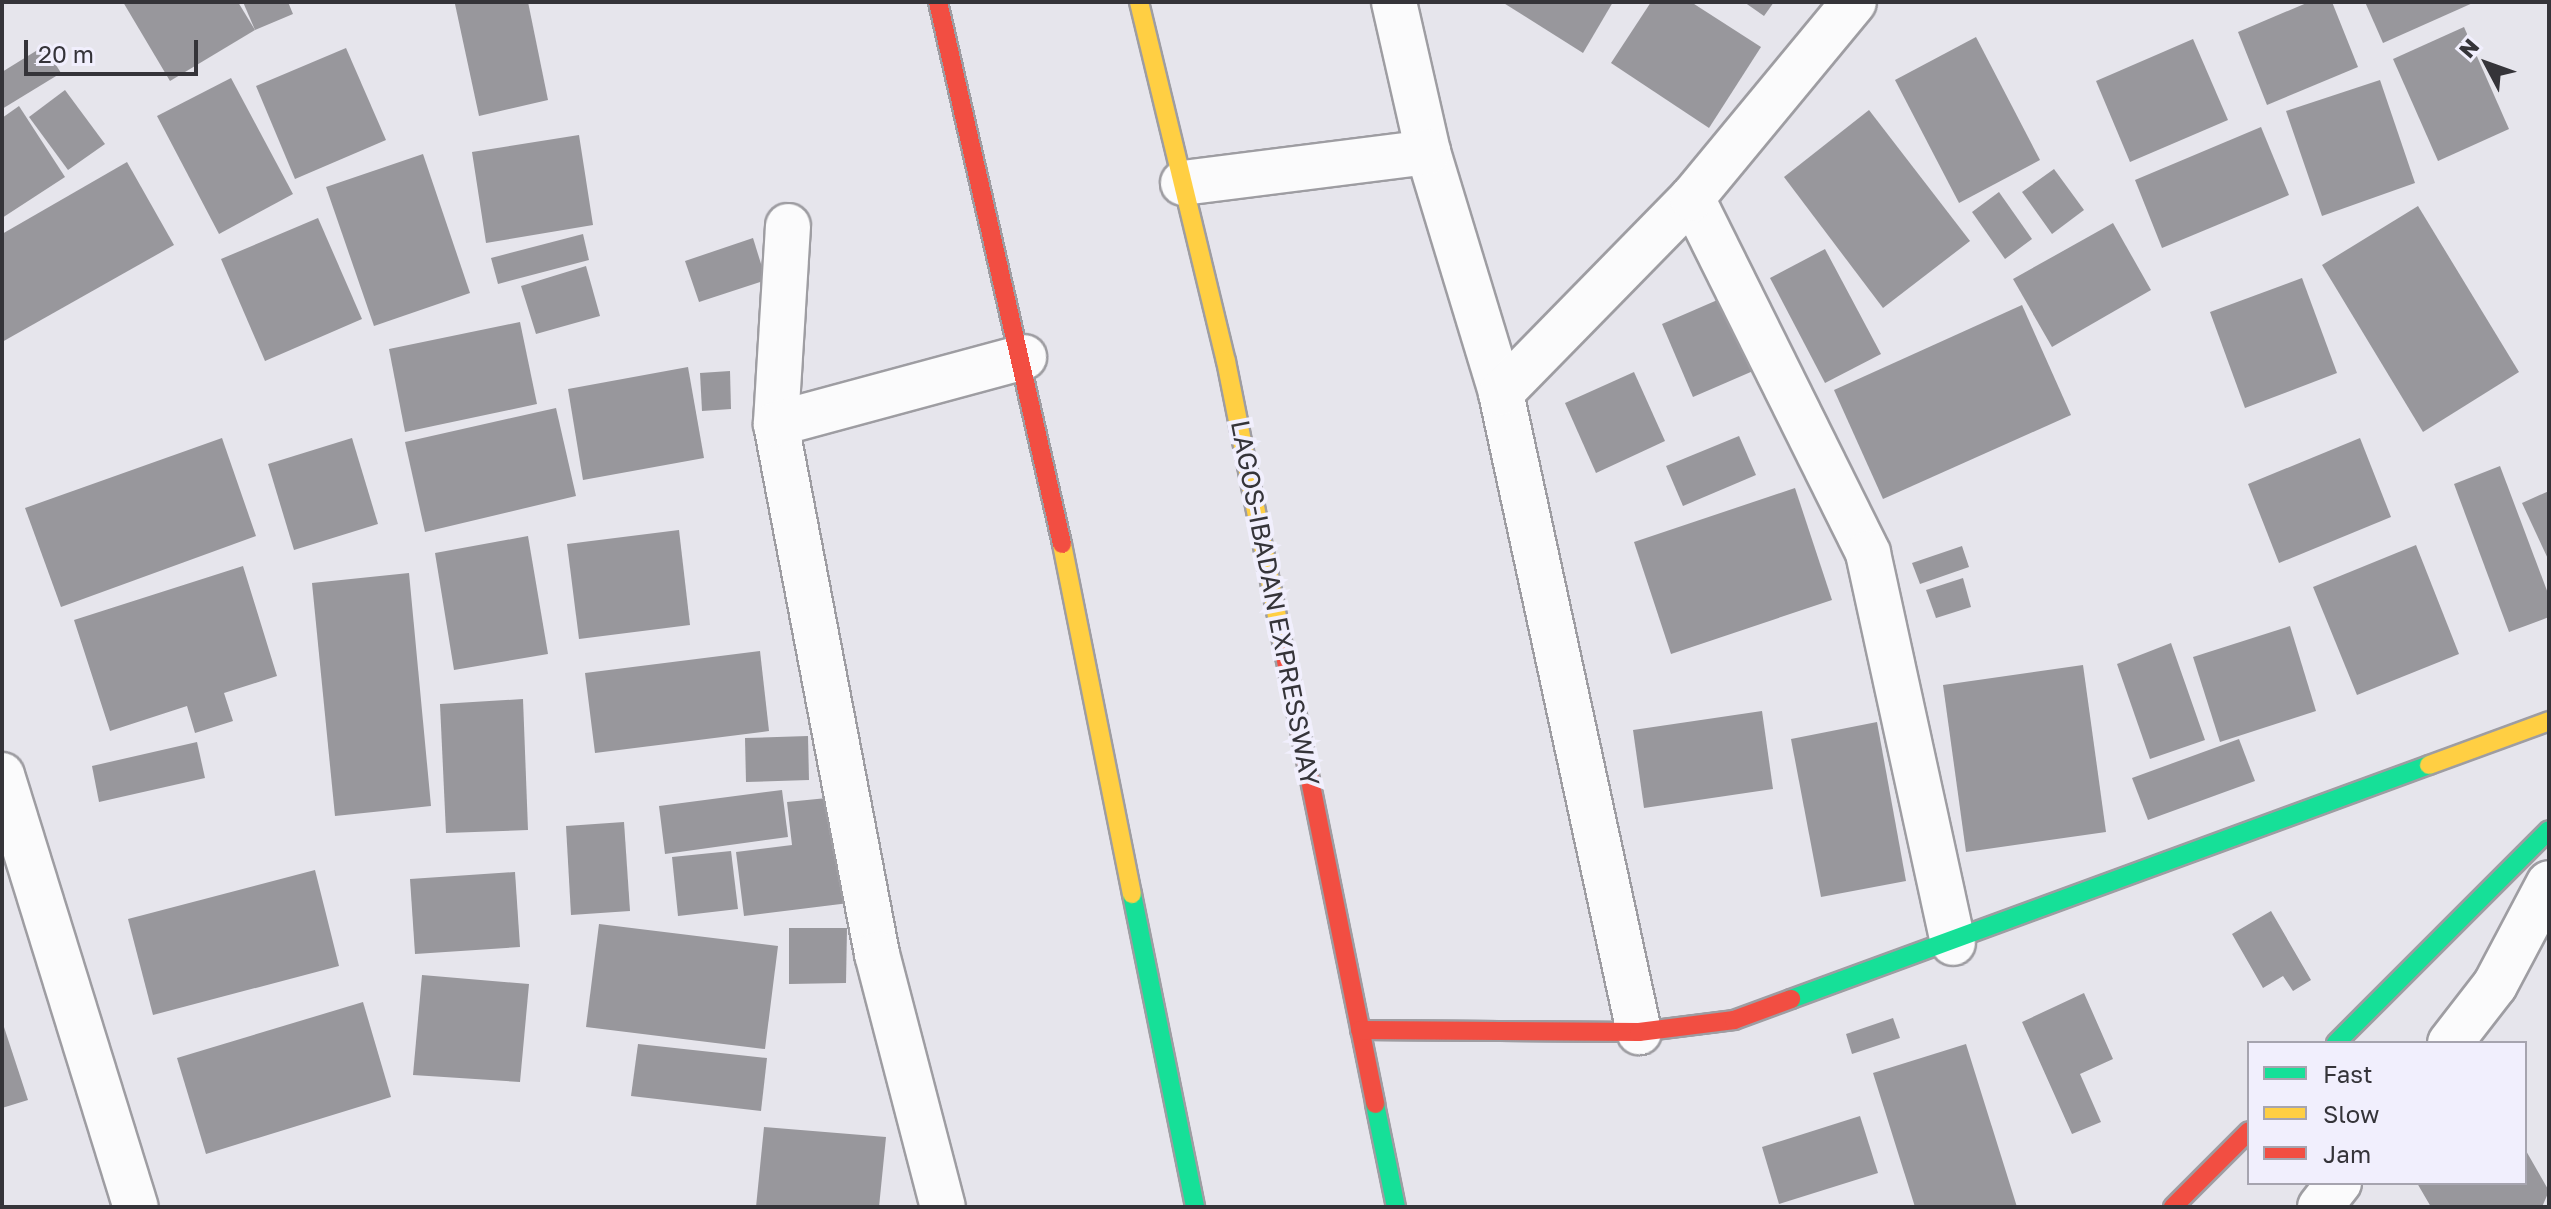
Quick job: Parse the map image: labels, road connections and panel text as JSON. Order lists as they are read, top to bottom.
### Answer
{
  "streets": {
    "main road": ["LAGOS-IBADAN EXPRESSWAY"]
  },
  "legend": ["Fast", "Slow", "Jam"],
  "scale_bar": "20 m",
  "north": "top left"
}
